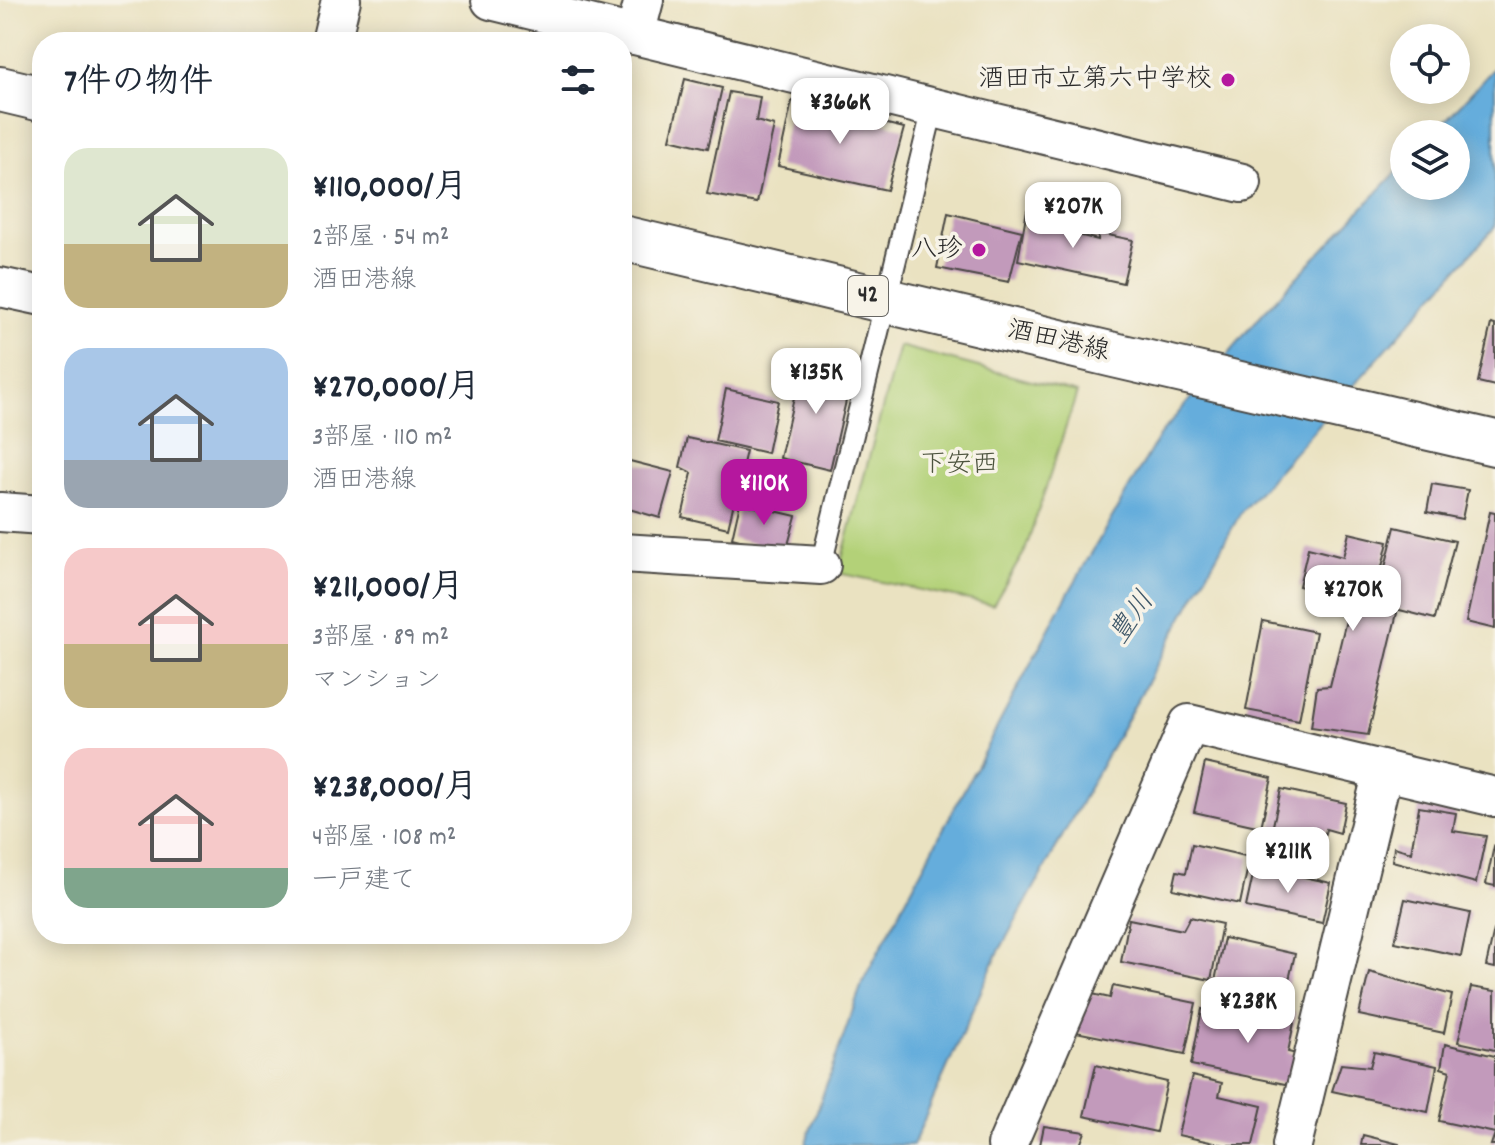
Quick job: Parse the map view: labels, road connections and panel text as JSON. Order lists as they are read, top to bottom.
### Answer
{
  "streets": {
    "main road": ["42", "酒田港線"]
  },
  "water": ["豊川"],
  "parks": ["下安西"],
  "places": ["酒田市立第六中学校", "八珍"],
  "page": {
    "heading": "7件の物件",
    "price": [
      "¥366K",
      "¥207K",
      "¥135K",
      "¥110K",
      "¥270K",
      "¥211K",
      "¥238K"
    ],
    "list": [
      {
        "name": "¥110,000/月",
        "note": "2部屋 · 54 m² · 酒田港線"
      },
      {
        "name": "¥270,000/月",
        "note": "3部屋 · 110 m² · 酒田港線"
      },
      {
        "name": "¥211,000/月",
        "note": "3部屋 · 89 m² · マンション"
      },
      {
        "name": "¥238,000/月",
        "note": "4部屋 · 108 m² · 一戸建て"
      }
    ]
  }
}
